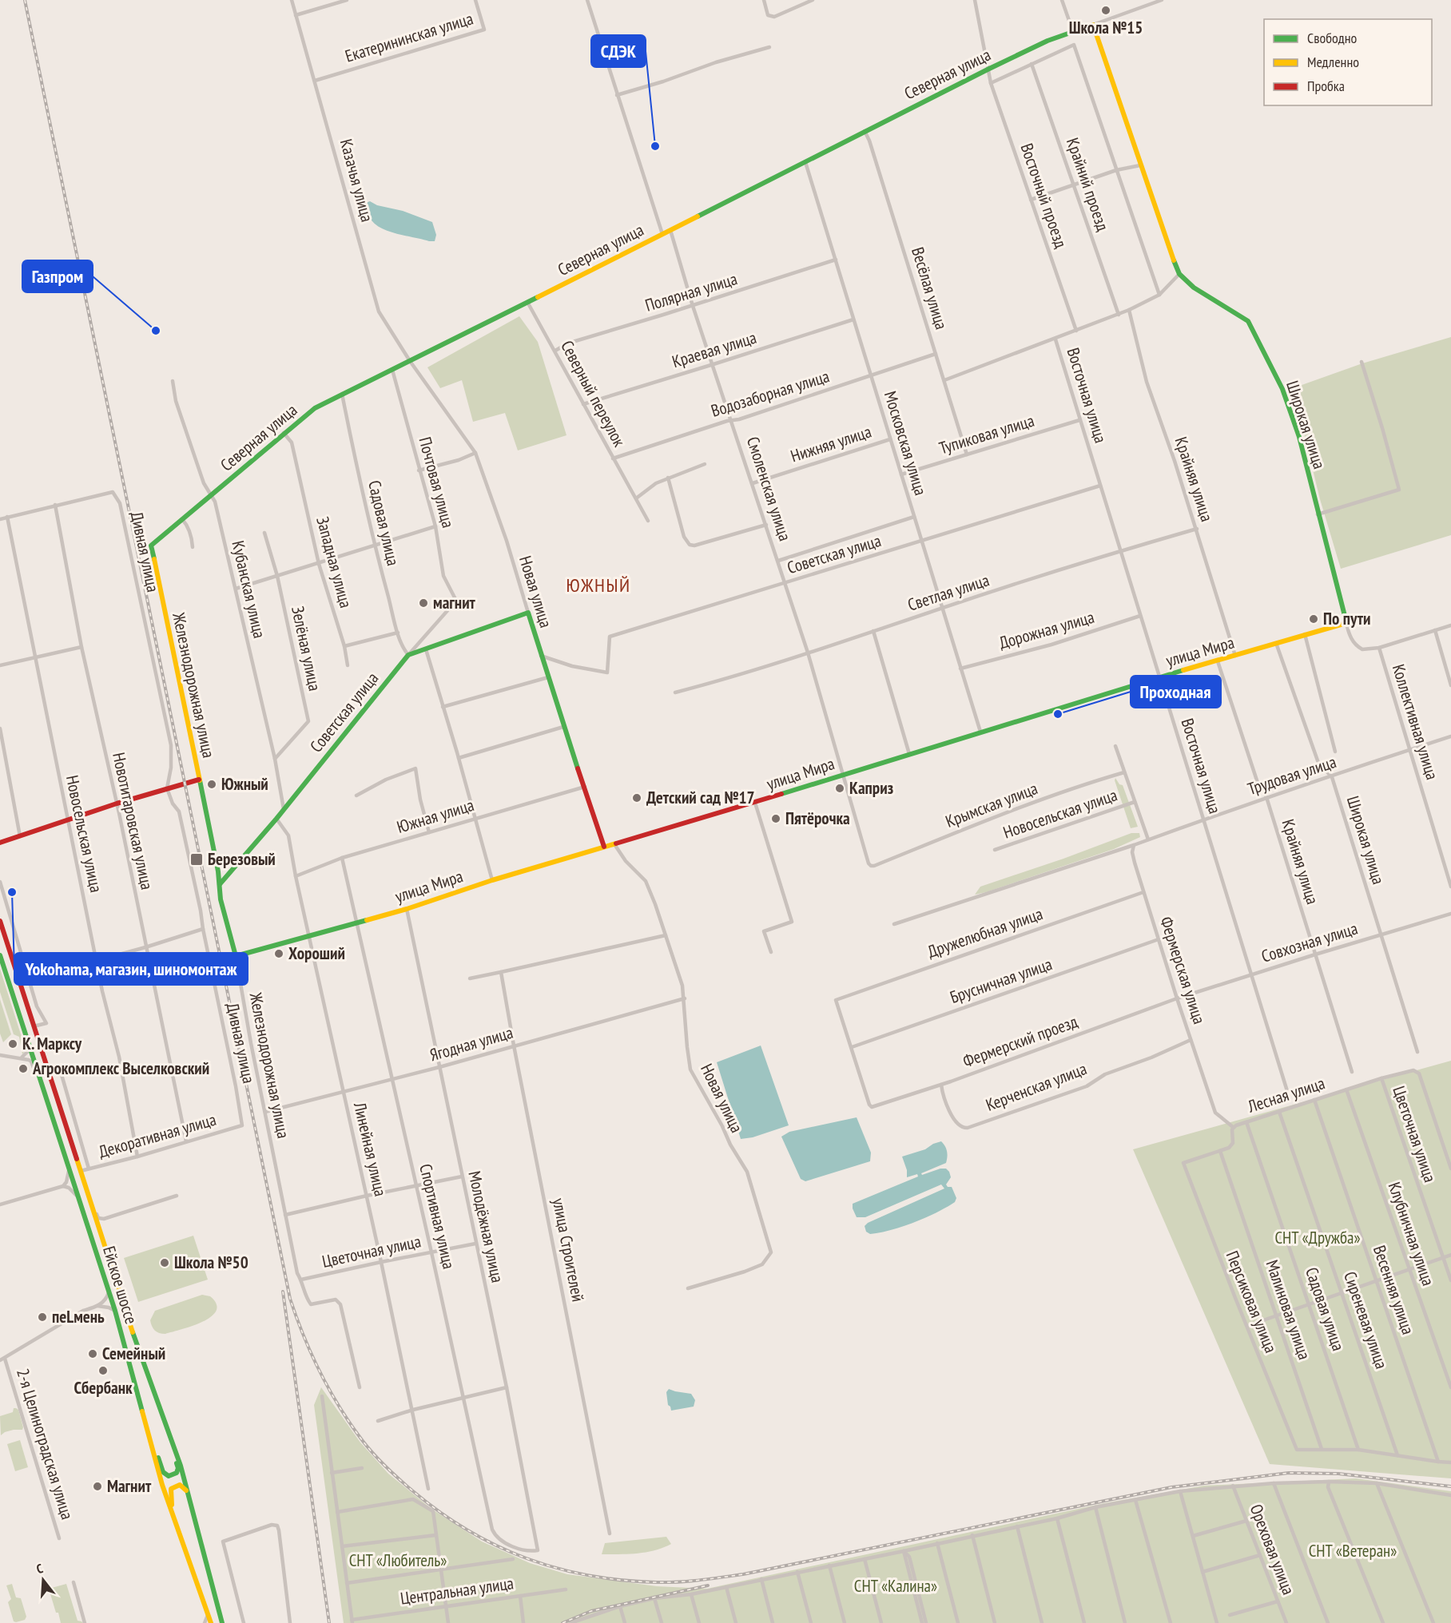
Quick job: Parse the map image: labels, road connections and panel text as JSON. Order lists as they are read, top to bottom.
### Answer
{
  "streets": {
    "street": [
      "Екатерининская улица",
      "Северная улица",
      "Казачья улица",
      "Крайний проезд",
      "Восточный проезд",
      "Весёлая улица",
      "Полярная улица",
      "Краевая улица",
      "Северный переулок",
      "Водозаборная улица",
      "Восточная улица",
      "Широкая улица",
      "Тупиковая улица",
      "Московская улица",
      "Нижняя улица",
      "Крайняя улица",
      "Почтовая улица",
      "Смоленская улица",
      "Садовая улица",
      "Дивная улица",
      "Советская улица",
      "Западная улица",
      "Кубанская улица",
      "Новая улица",
      "Светлая улица",
      "Дорожная улица",
      "Зелёная улица",
      "улица Мира",
      "Железнодорожная улица",
      "Коллективная улица",
      "Трудовая улица",
      "Крымская улица",
      "Новосельская улица",
      "Южная улица",
      "Новотитаровская улица",
      "Дружелюбная улица",
      "Совхозная улица",
      "Фермерская улица",
      "Брусничная улица",
      "Фермерский проезд",
      "Ягодная улица",
      "Керченская улица",
      "Лесная улица",
      "Цветочная улица",
      "Декоративная улица",
      "Линейная улица",
      "Спортивная улица",
      "Молодёжная улица",
      "Клубничная улица",
      "улица Строителей",
      "Ейское шоссе",
      "Весенняя улица",
      "Персиковая улица",
      "Малиновая улица",
      "Сиреневая улица",
      "2-я Целиноградская улица",
      "Ореховая улица",
      "Центральная улица"
    ]
  },
  "crossings": [
    ["Екатерининская улица", "Казачья улица"],
    ["Северная улица", "Казачья улица"],
    ["Северная улица", "Восточный проезд"],
    ["Северная улица", "Весёлая улица"],
    ["Северная улица", "Северный переулок"],
    ["Северная улица", "Московская улица"],
    ["Северная улица", "Почтовая улица"],
    ["Северная улица", "Смоленская улица"],
    ["Северная улица", "Садовая улица"],
    ["Северная улица", "Западная улица"],
    ["Северная улица", "Кубанская улица"],
    ["Северная улица", "Новая улица"],
    ["Северная улица", "Железнодорожная улица"],
    ["Казачья улица", "Новая улица"],
    ["Весёлая улица", "Водозаборная улица"],
    ["Весёлая улица", "Тупиковая улица"],
    ["Полярная улица", "Северный переулок"],
    ["Полярная улица", "Московская улица"],
    ["Полярная улица", "Смоленская улица"],
    ["Краевая улица", "Северный переулок"],
    ["Краевая улица", "Московская улица"],
    ["Краевая улица", "Смоленская улица"],
    ["Северный переулок", "Водозаборная улица"],
    ["Водозаборная улица", "Московская улица"],
    ["Водозаборная улица", "Смоленская улица"],
    ["Восточная улица", "Тупиковая улица"],
    ["Восточная улица", "Советская улица"],
    ["Восточная улица", "Светлая улица"],
    ["Восточная улица", "Дорожная улица"],
    ["Восточная улица", "улица Мира"],
    ["Восточная улица", "Трудовая улица"],
    ["Восточная улица", "Совхозная улица"],
    ["Широкая улица", "улица Мира"],
    ["Широкая улица", "Трудовая улица"],
    ["Широкая улица", "Совхозная улица"],
    ["Тупиковая улица", "Московская улица"],
    ["Московская улица", "Нижняя улица"],
    ["Московская улица", "Советская улица"],
    ["Московская улица", "Светлая улица"],
    ["Московская улица", "Дорожная улица"],
    ["Московская улица", "улица Мира"],
    ["Нижняя улица", "Смоленская улица"],
    ["Крайняя улица", "Светлая улица"],
    ["Крайняя улица", "улица Мира"],
    ["Крайняя улица", "Трудовая улица"],
    ["Крайняя улица", "Совхозная улица"],
    ["Почтовая улица", "Садовая улица"],
    ["Почтовая улица", "Советская улица"],
    ["Смоленская улица", "Советская улица"],
    ["Смоленская улица", "Светлая улица"],
    ["Смоленская улица", "улица Мира"],
    ["Смоленская улица", "Крымская улица"],
    ["Садовая улица", "Советская улица"],
    ["Садовая улица", "Лесная улица"],
    ["Дивная улица", "Новотитаровская улица"],
    ["Дивная улица", "Декоративная улица"],
    ["Советская улица", "Кубанская улица"],
    ["Советская улица", "Новая улица"],
    ["Советская улица", "Железнодорожная улица"],
    ["Советская улица", "Линейная улица"],
    ["Кубанская улица", "Зелёная улица"],
    ["Новая улица", "улица Мира"],
    ["Новая улица", "Южная улица"],
    ["Новая улица", "Ягодная улица"],
    ["улица Мира", "Железнодорожная улица"],
    ["улица Мира", "Линейная улица"],
    ["улица Мира", "Спортивная улица"],
    ["улица Мира", "Молодёжная улица"],
    ["Железнодорожная улица", "Ягодная улица"],
    ["Железнодорожная улица", "Цветочная улица"],
    ["Коллективная улица", "Трудовая улица"],
    ["Трудовая улица", "Фермерская улица"],
    ["Новосельская улица", "Декоративная улица"],
    ["Южная улица", "Линейная улица"],
    ["Южная улица", "Спортивная улица"],
    ["Новотитаровская улица", "Декоративная улица"],
    ["Дружелюбная улица", "Фермерская улица"],
    ["Дружелюбная улица", "Брусничная улица"],
    ["Дружелюбная улица", "Фермерский проезд"],
    ["Совхозная улица", "Фермерская улица"],
    ["Совхозная улица", "Фермерский проезд"],
    ["Фермерская улица", "Брусничная улица"],
    ["Фермерская улица", "Фермерский проезд"],
    ["Фермерская улица", "Керченская улица"],
    ["Фермерская улица", "Лесная улица"],
    ["Брусничная улица", "Фермерский проезд"],
    ["Фермерский проезд", "Керченская улица"],
    ["Ягодная улица", "Линейная улица"],
    ["Ягодная улица", "Спортивная улица"],
    ["Ягодная улица", "Молодёжная улица"],
    ["Ягодная улица", "улица Строителей"],
    ["Лесная улица", "Цветочная улица"],
    ["Лесная улица", "Клубничная улица"],
    ["Лесная улица", "Весенняя улица"],
    ["Лесная улица", "Персиковая улица"],
    ["Лесная улица", "Малиновая улица"],
    ["Лесная улица", "Сиреневая улица"],
    ["Цветочная улица", "Линейная улица"],
    ["Цветочная улица", "Спортивная улица"],
    ["Цветочная улица", "Молодёжная улица"],
    ["Декоративная улица", "Ейское шоссе"],
    ["Спортивная улица", "Молодёжная улица"],
    ["Ейское шоссе", "2-я Целиноградская улица"],
    ["Персиковая улица", "Малиновая улица"]
  ],
  "districts": ["ЮЖНЫЙ"],
  "parks": [
    "СНТ «Дружба»",
    "СНТ «Ветеран»",
    "СНТ «Любитель»",
    "СНТ «Калина»"
  ],
  "places": {
    "other": [
      "Школа №15",
      "СДЭК",
      "Газпром",
      "магнит",
      "По пути",
      "Проходная",
      "Южный",
      "Каприз",
      "Детский сад №17",
      "Пятёрочка",
      "Yokohama, магазин, шиномонтаж",
      "Хороший",
      "К. Марксу",
      "Агрокомплекс Выселковский",
      "Школа №50",
      "пеLмень",
      "Семейный",
      "Сбербанк",
      "Магнит"
    ],
    "transit": ["Березовый"]
  },
  "legend": ["Свободно", "Медленно", "Пробка"],
  "north": "top"
}
